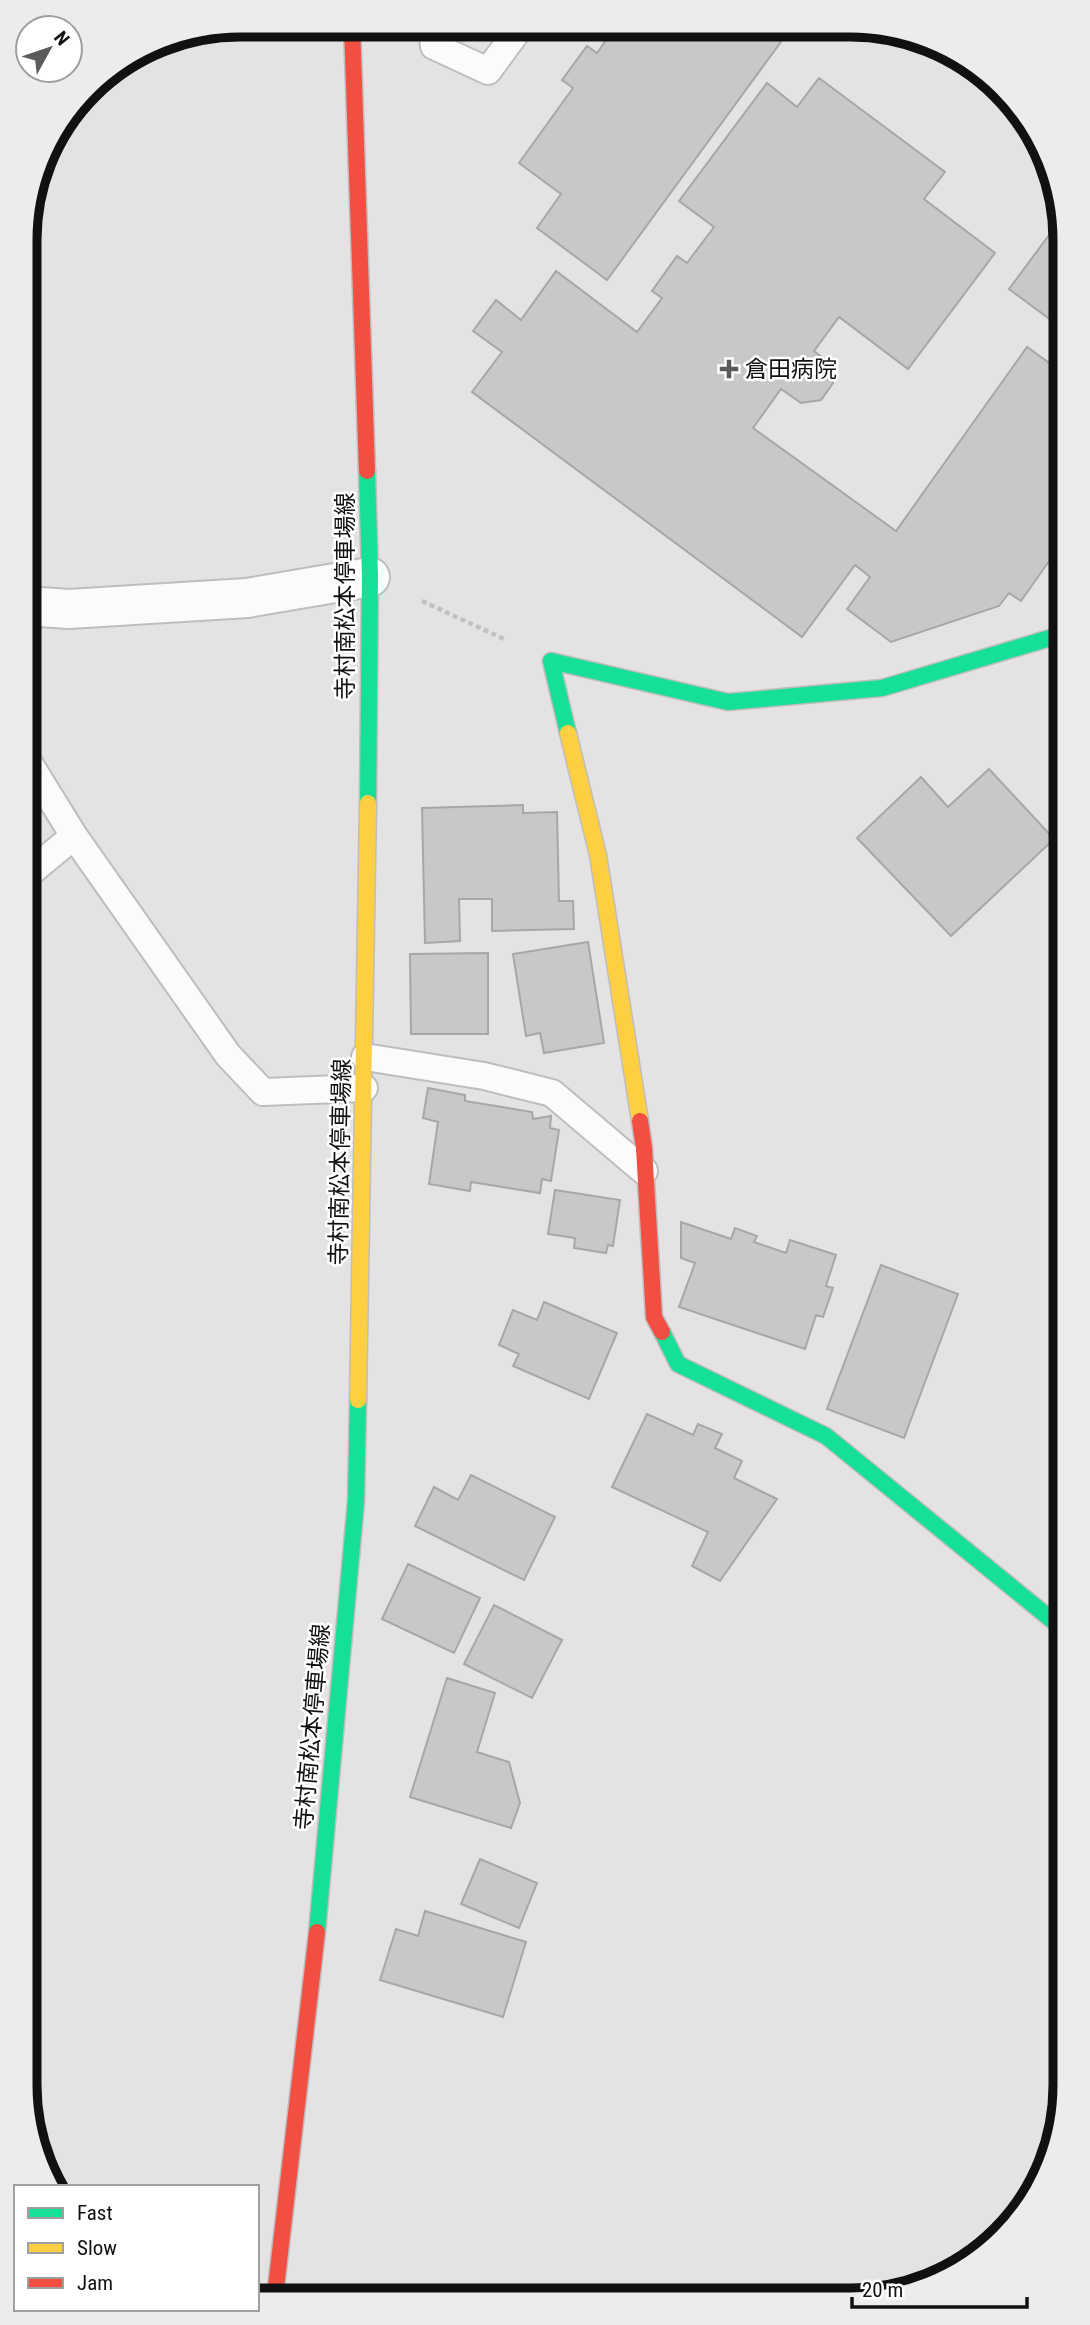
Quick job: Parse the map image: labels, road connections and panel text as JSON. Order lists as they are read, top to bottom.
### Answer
{
  "streets": {
    "main road": ["寺村南松本停車場線"]
  },
  "places": {
    "health": ["倉田病院"]
  },
  "legend": ["Fast", "Slow", "Jam"],
  "scale_bar": "20 m",
  "north": "top right"
}
